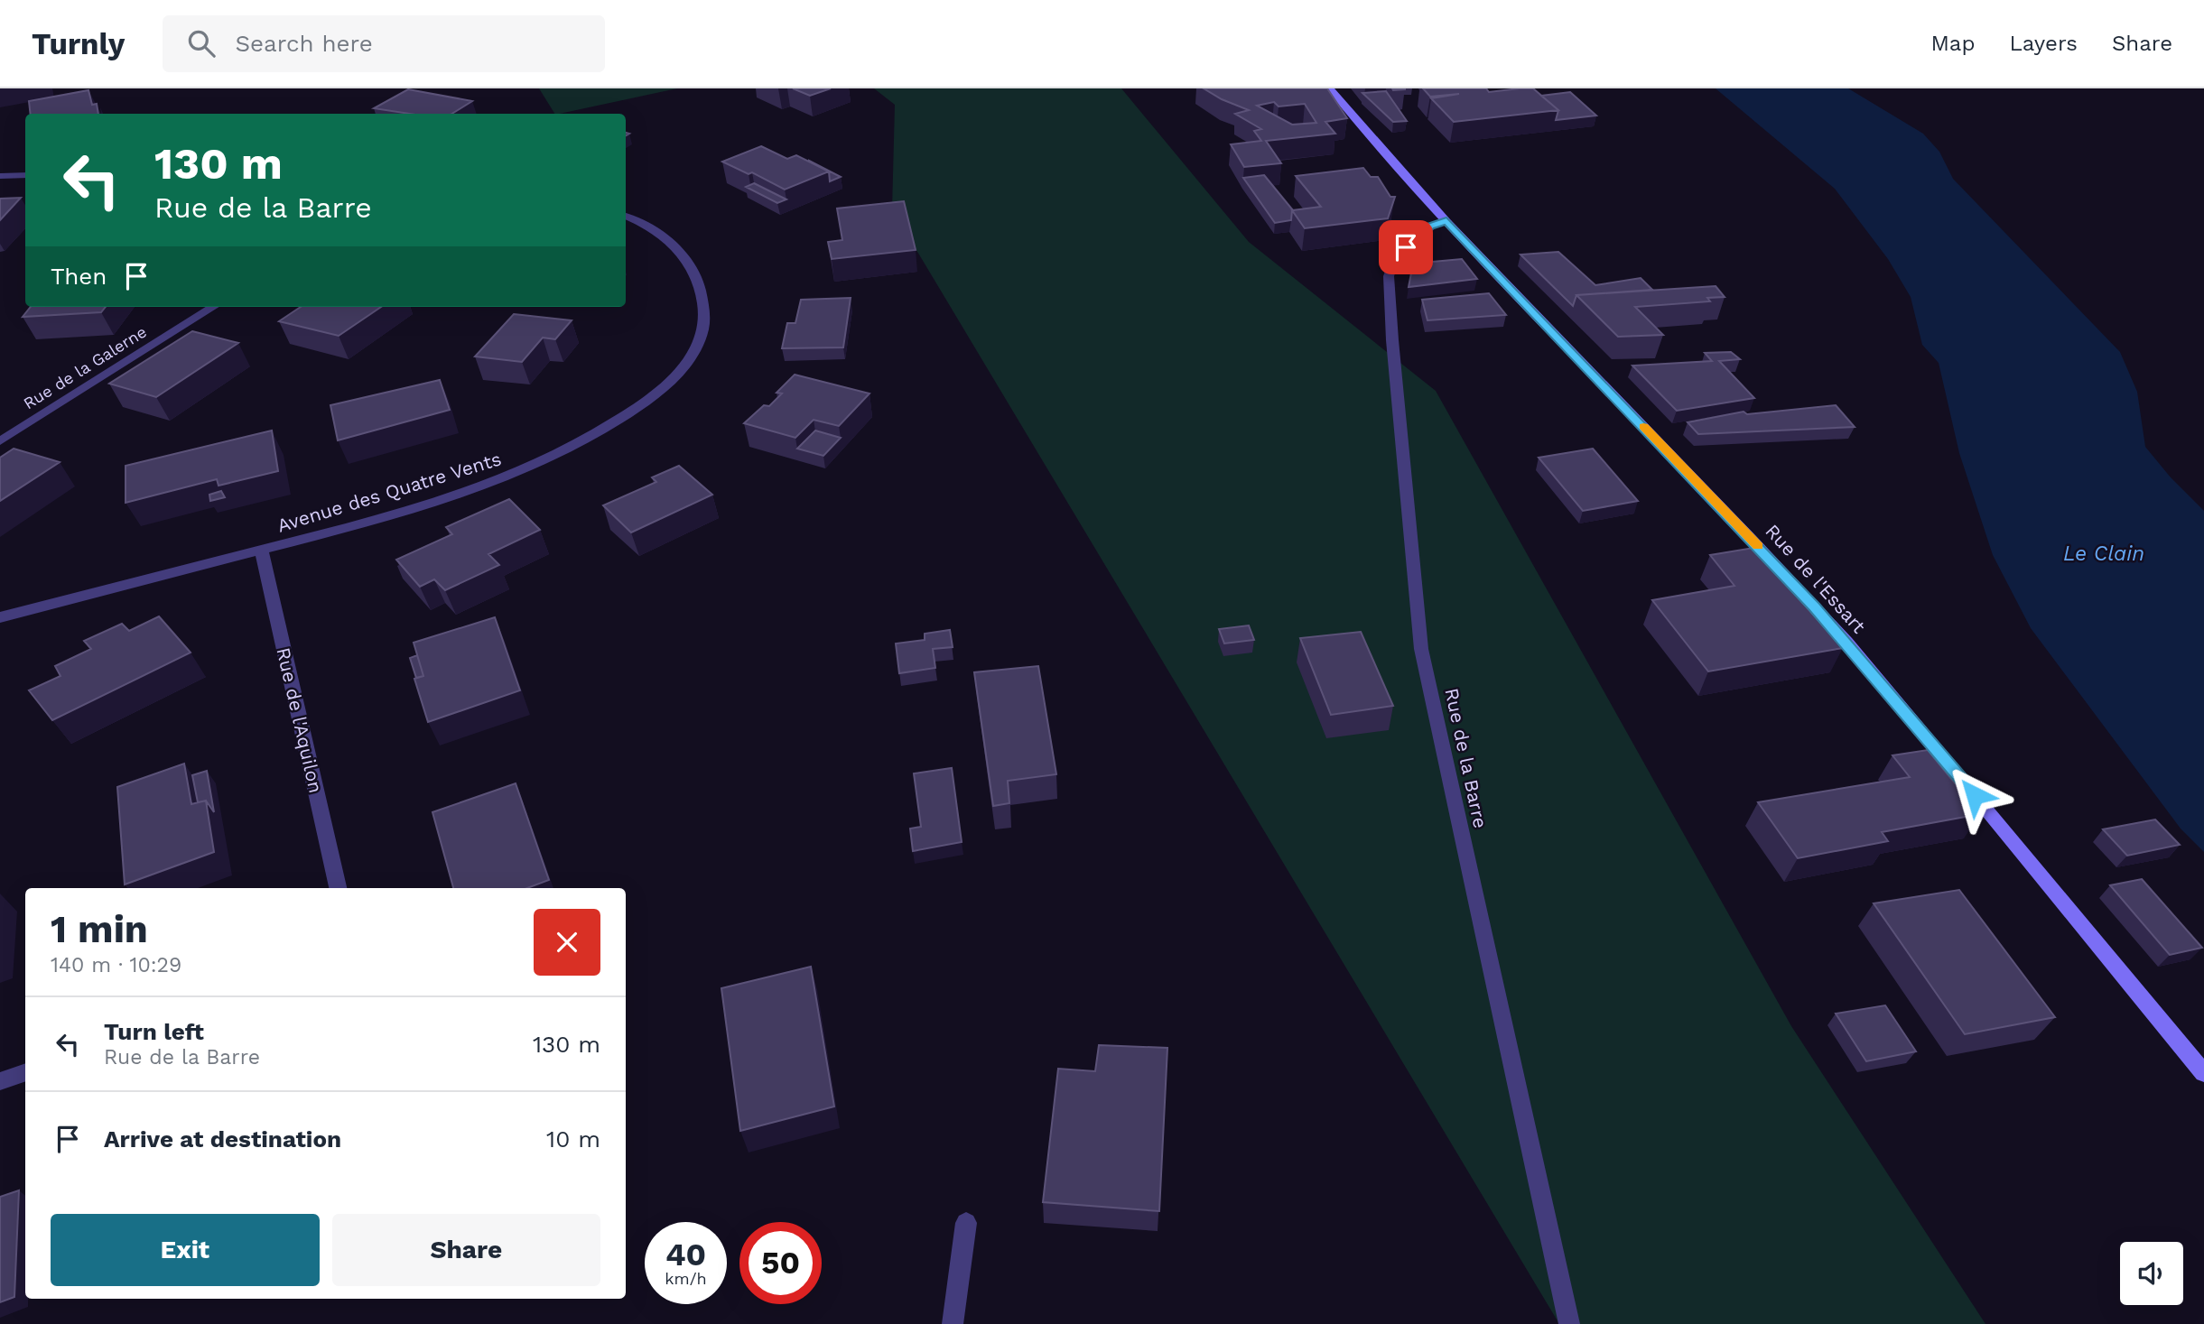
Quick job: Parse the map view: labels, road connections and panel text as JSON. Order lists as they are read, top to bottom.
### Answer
{
  "streets": {
    "main road": ["Rue de l'Essart"],
    "street": [
      "Rue de la Galerne",
      "Avenue des Quatre Vents",
      "Rue de l'Aquilon",
      "Rue de la Barre"
    ]
  },
  "crossings": [
    ["Avenue des Quatre Vents", "Rue de l'Aquilon"],
    ["Rue de l'Essart", "Rue de la Barre"]
  ],
  "water": ["Le Clain"],
  "page": {
    "header": "Turnly",
    "search": "Search here",
    "nav": ["Map", "Layers", "Share"],
    "turn": ["130 m", "Rue de la Barre"],
    "then": "Then",
    "heading": ["1 min", "140 m · 10:29"],
    "list": [
      {
        "name": "Turn left",
        "note": "Rue de la Barre",
        "value": "130 m"
      },
      {
        "name": "Arrive at destination",
        "value": "10 m"
      }
    ],
    "buttons": ["Exit", "Share"],
    "speed": "40 km/h",
    "limit": "50"
  }
}
